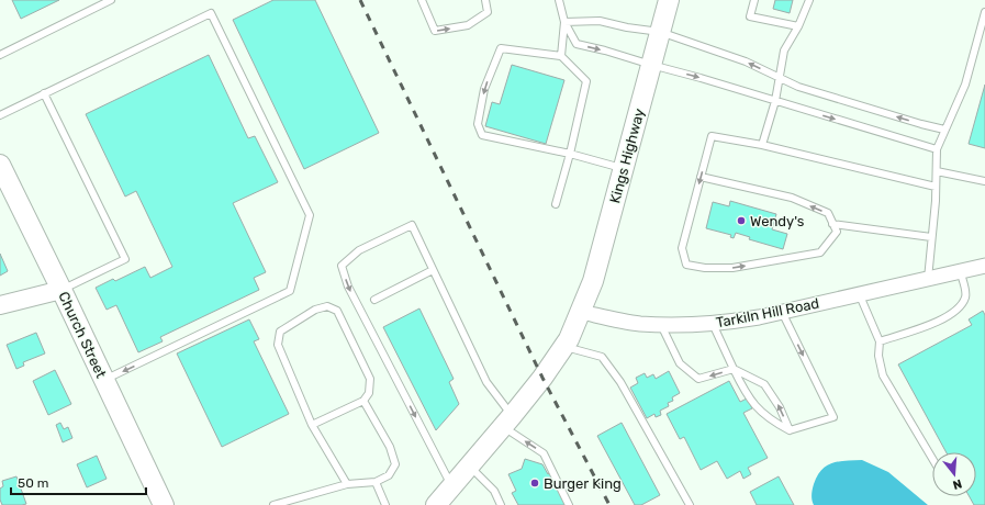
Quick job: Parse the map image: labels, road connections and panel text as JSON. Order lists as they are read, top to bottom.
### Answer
{
  "streets": {
    "main road": ["Kings Highway", "Church Street"],
    "street": ["Tarkiln Hill Road"]
  },
  "crossings": [
    ["Kings Highway", "Tarkiln Hill Road"]
  ],
  "places": ["Wendy's", "Burger King"],
  "scale_bar": "50 m",
  "north": "bottom"
}
